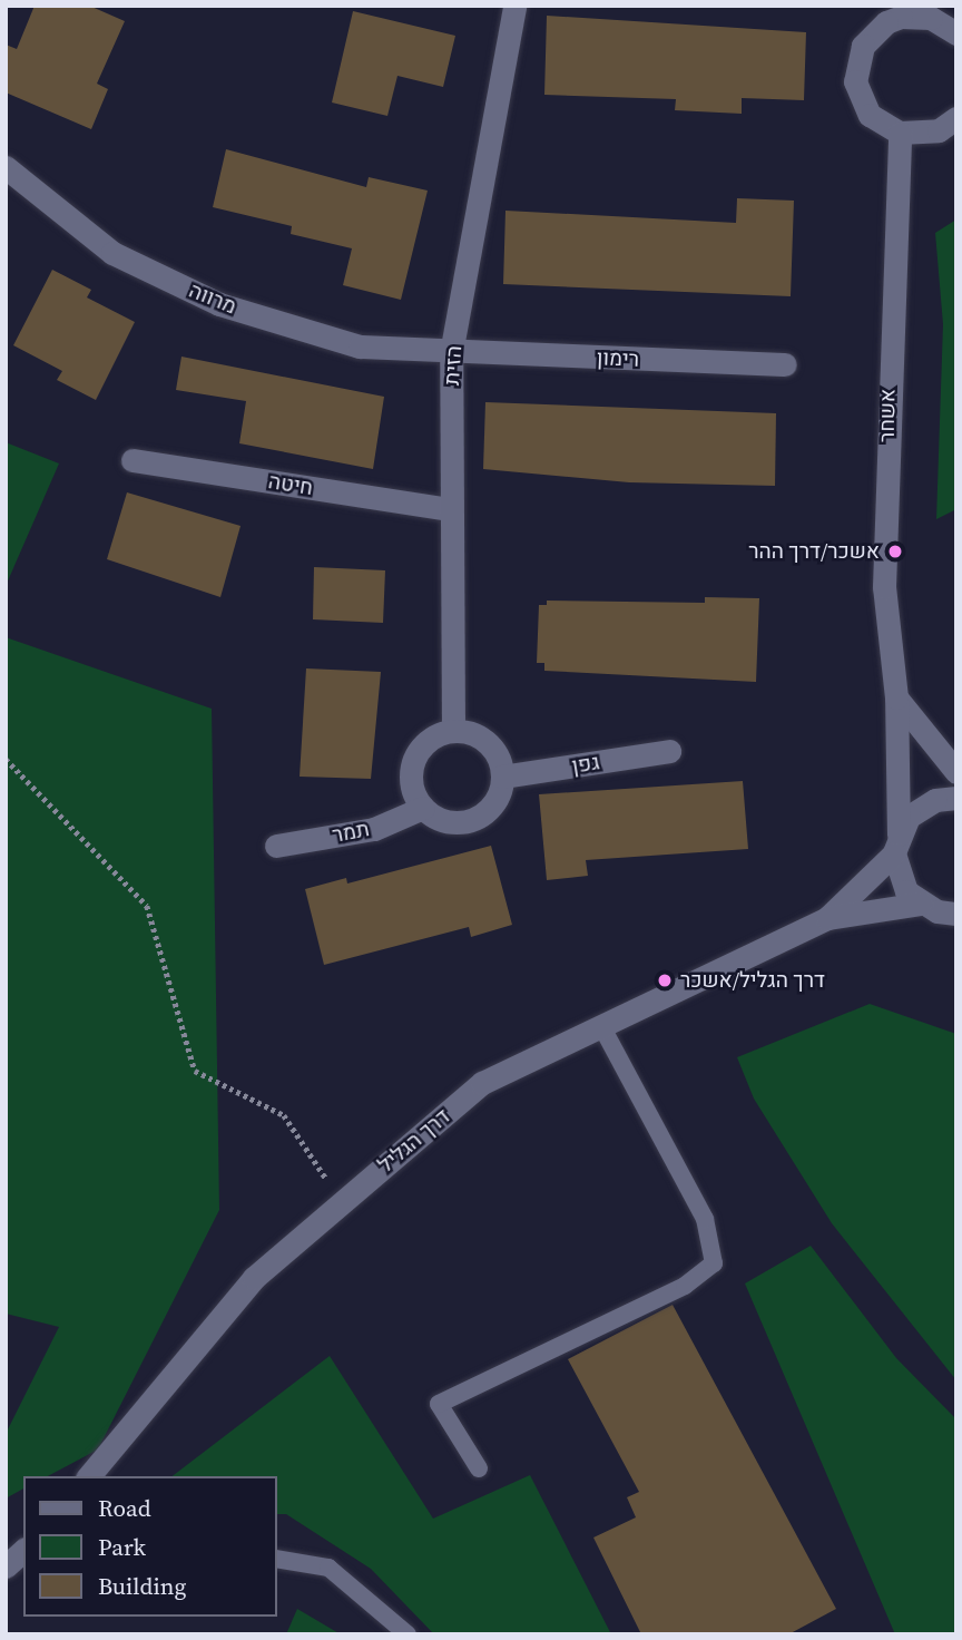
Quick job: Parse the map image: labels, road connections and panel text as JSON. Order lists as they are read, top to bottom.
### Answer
{
  "streets": {
    "street": [
      "מרווה",
      "רימון",
      "הזית",
      "אשחר",
      "חיטה",
      "גפן",
      "תמר",
      "דרך הגליל"
    ]
  },
  "crossings": [
    ["מרווה", "רימון"],
    ["מרווה", "הזית"],
    ["רימון", "הזית"],
    ["הזית", "חיטה"],
    ["הזית", "גפן"],
    ["הזית", "תמר"],
    ["אשחר", "דרך הגליל"],
    ["גפן", "תמר"]
  ],
  "places": ["אשכר/דרך ההר", "דרך הגליל/אשכר"],
  "legend": ["Road", "Park", "Building"]
}
